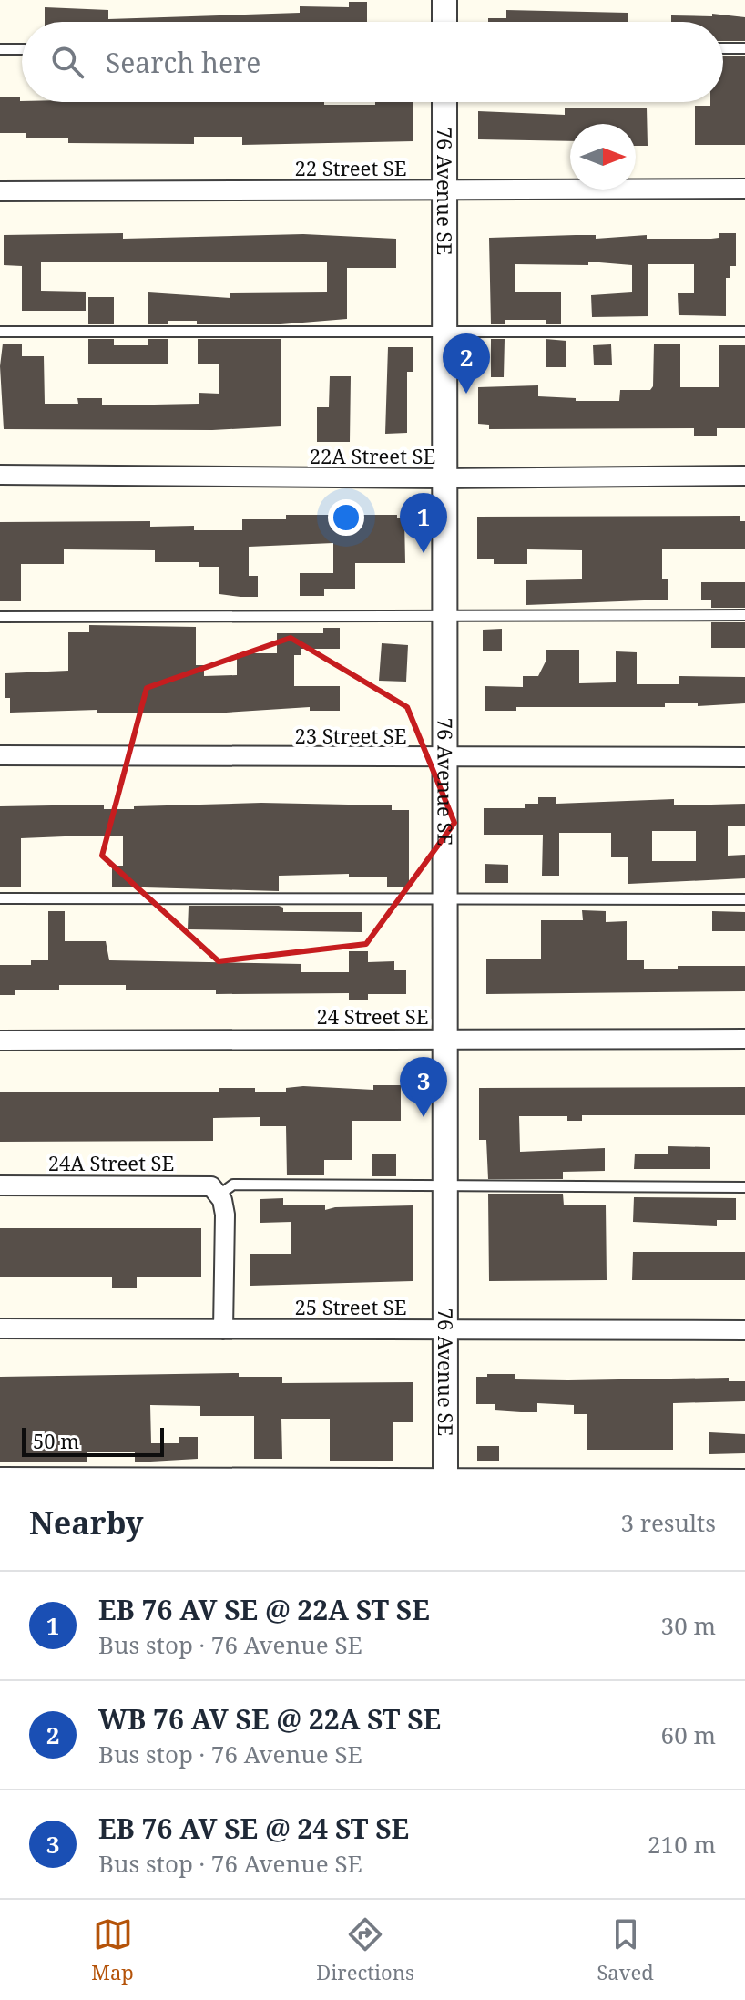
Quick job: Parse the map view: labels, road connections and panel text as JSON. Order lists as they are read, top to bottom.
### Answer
{
  "streets": {
    "street": [
      "22 Street SE",
      "76 Avenue SE",
      "22A Street SE",
      "23 Street SE",
      "24 Street SE",
      "24A Street SE",
      "25 Street SE"
    ]
  },
  "crossings": [
    ["22 Street SE", "76 Avenue SE"],
    ["76 Avenue SE", "22A Street SE"],
    ["76 Avenue SE", "23 Street SE"],
    ["76 Avenue SE", "24 Street SE"],
    ["76 Avenue SE", "25 Street SE"]
  ],
  "scale_bar": "50 m",
  "north": "right",
  "page": {
    "search": "Search here",
    "pins": ["2", "1", "3"],
    "scale": "50 m",
    "heading": ["Nearby", "3 results"],
    "list": [
      {
        "mark": "1",
        "name": "EB 76 AV SE @ 22A ST SE",
        "note": "Bus stop · 76 Avenue SE",
        "value": "30 m"
      },
      {
        "mark": "2",
        "name": "WB 76 AV SE @ 22A ST SE",
        "note": "Bus stop · 76 Avenue SE",
        "value": "60 m"
      },
      {
        "mark": "3",
        "name": "EB 76 AV SE @ 24 ST SE",
        "note": "Bus stop · 76 Avenue SE",
        "value": "210 m"
      }
    ],
    "nav": ["Map", "Directions", "Saved"]
  }
}
